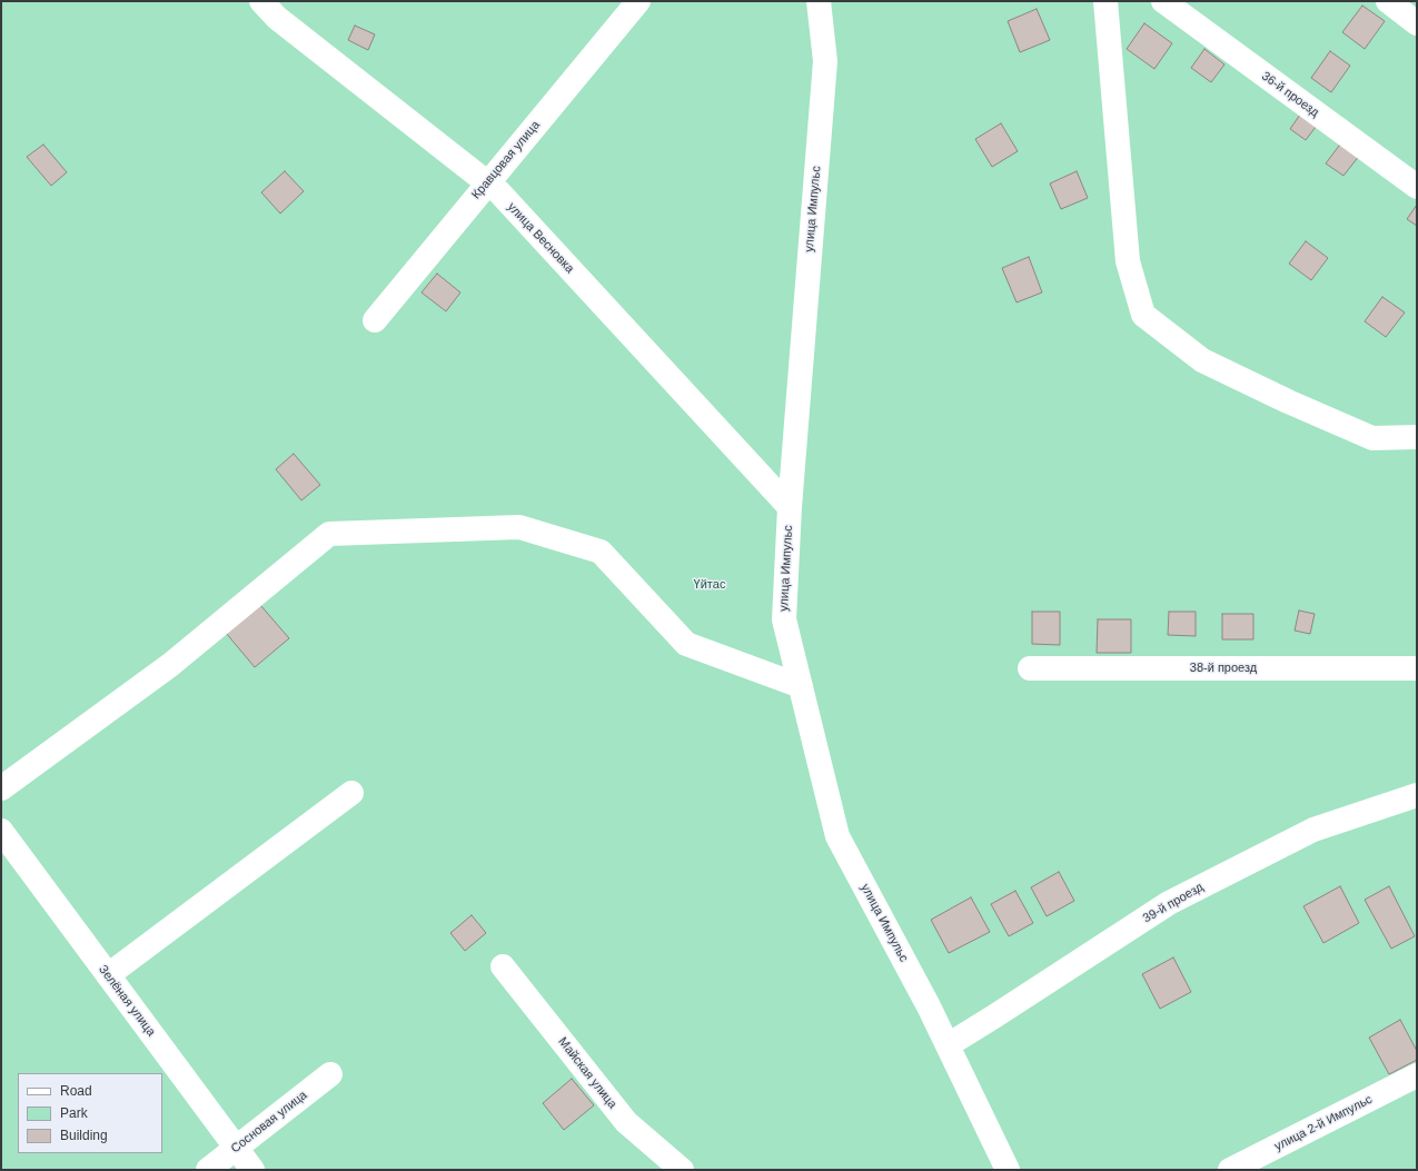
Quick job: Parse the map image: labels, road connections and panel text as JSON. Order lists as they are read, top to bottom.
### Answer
{
  "streets": {
    "street": [
      "36-й проезд",
      "Кравцовая улица",
      "улица Импульс",
      "улица Весновка",
      "38-й проезд",
      "39-й проезд",
      "Зелёная улица",
      "Майская улица",
      "Сосновая улица",
      "улица 2-й Импульс"
    ]
  },
  "crossings": [
    ["Кравцовая улица", "улица Весновка"],
    ["улица Импульс", "улица Весновка"],
    ["улица Импульс", "39-й проезд"],
    ["Зелёная улица", "Сосновая улица"]
  ],
  "parks": ["Үйтас"],
  "legend": ["Road", "Park", "Building"]
}
